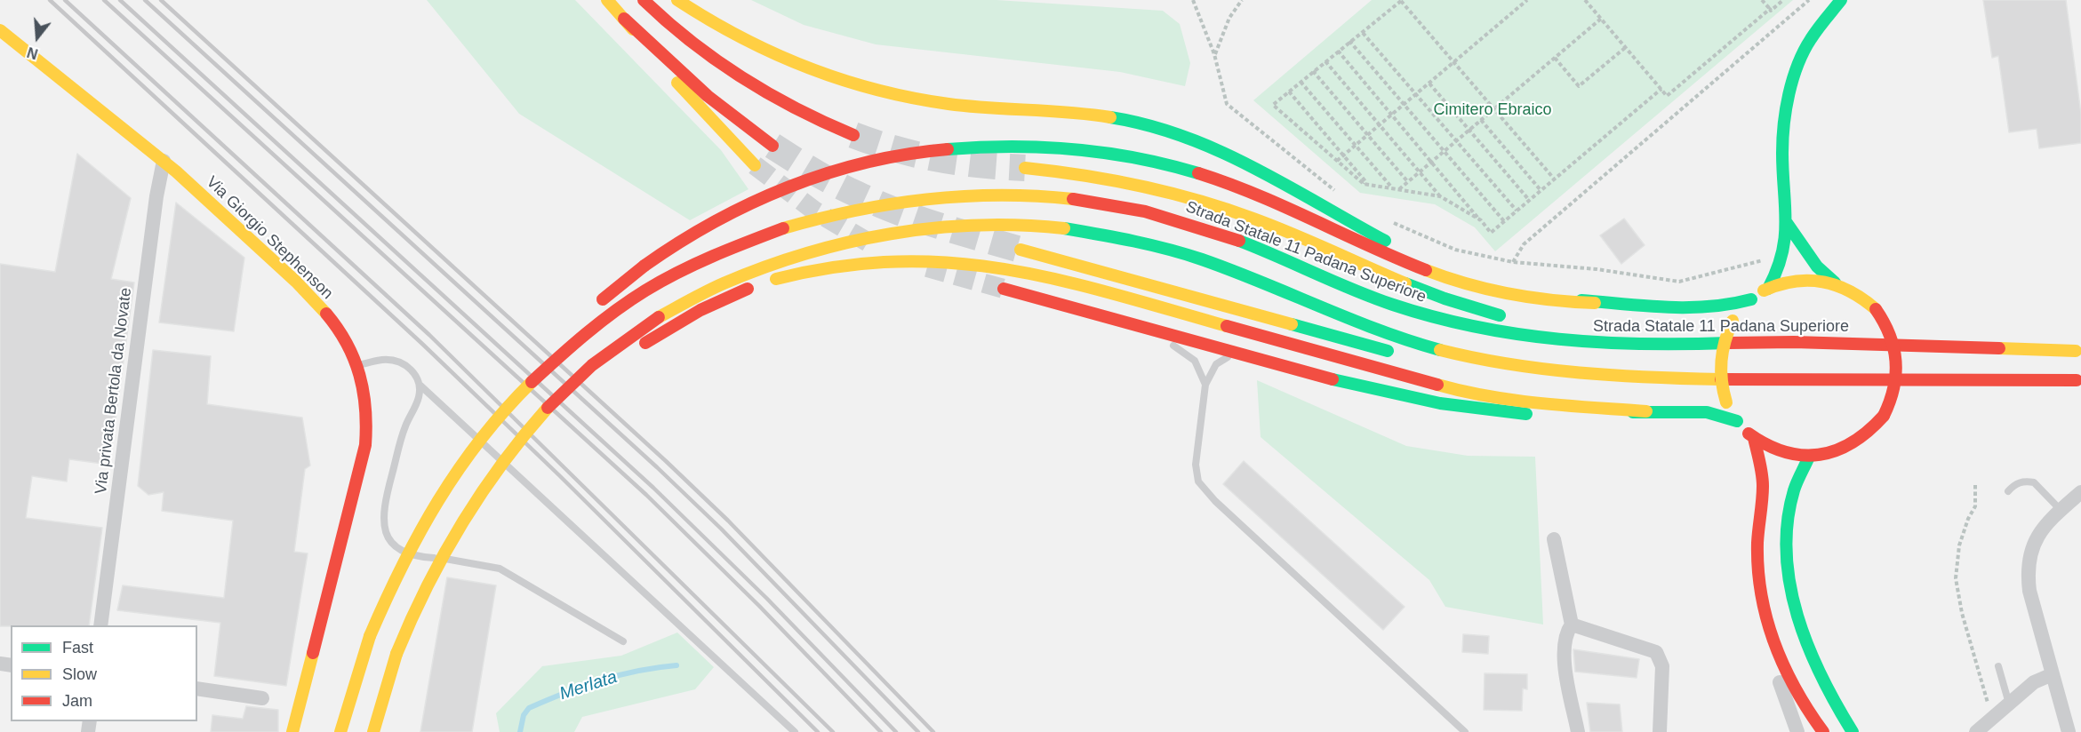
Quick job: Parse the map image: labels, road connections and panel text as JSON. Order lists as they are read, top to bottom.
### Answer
{
  "streets": {
    "main road": ["Via Giorgio Stephenson", "Strada Statale 11 Padana Superiore"],
    "street": ["Via privata Bertola da Novate"]
  },
  "crossings": [
    ["Via Giorgio Stephenson", "Via privata Bertola da Novate"]
  ],
  "water": ["Merlata"],
  "parks": ["Cimitero Ebraico"],
  "legend": ["Fast", "Slow", "Jam"],
  "north": "bottom"
}
